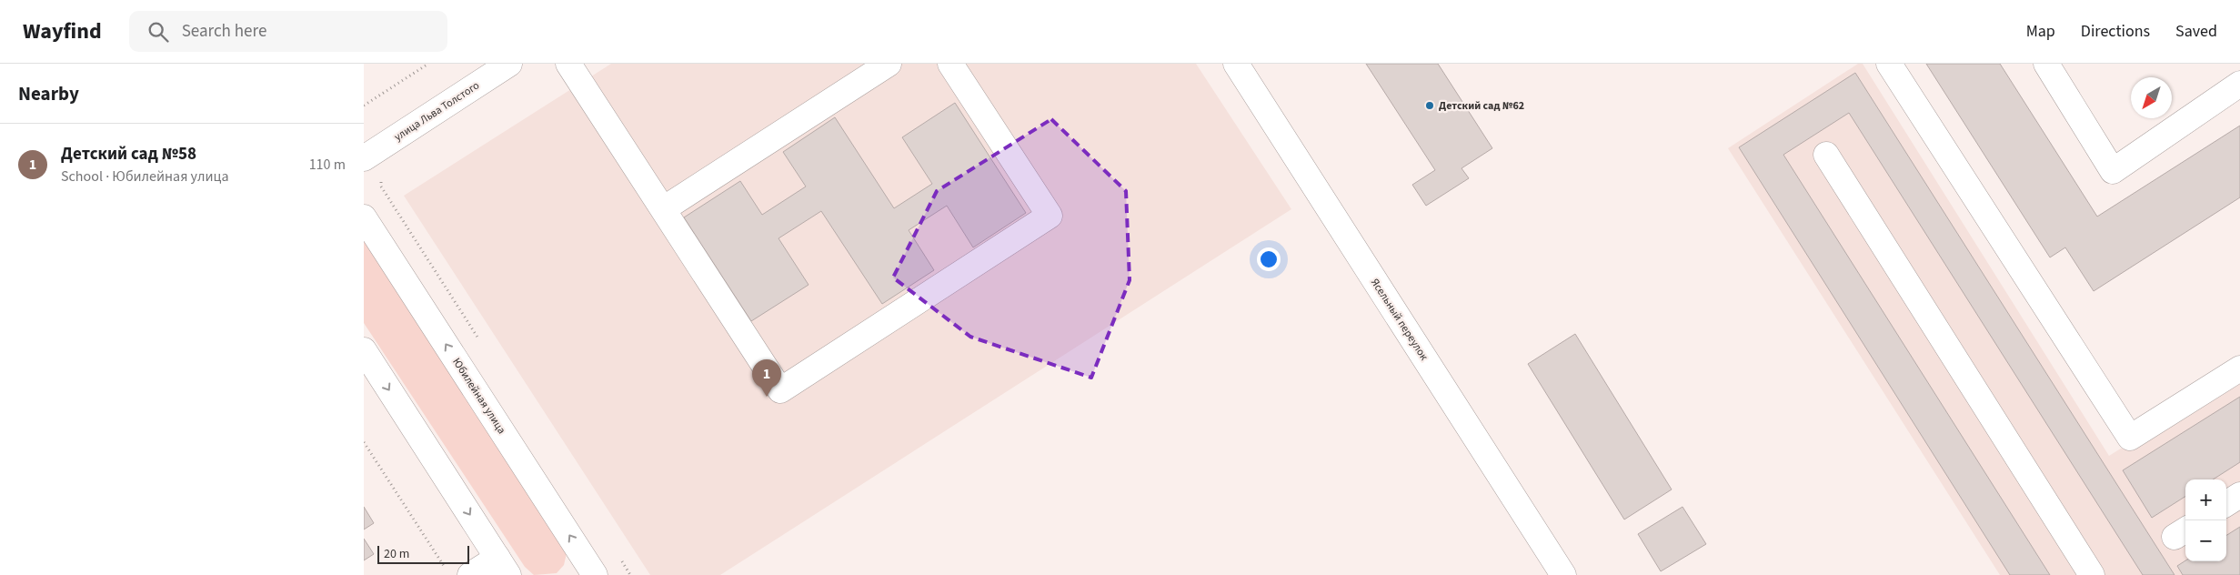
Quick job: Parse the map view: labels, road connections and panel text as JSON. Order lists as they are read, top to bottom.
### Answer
{
  "streets": {
    "street": ["улица Льва Толстого", "Ясельный переулок", "Юбилейная улица"]
  },
  "places": ["Детский сад №62"],
  "scale_bar": "20 m",
  "north": "bottom left",
  "page": {
    "header": "Wayfind",
    "search": "Search here",
    "nav": ["Map", "Directions", "Saved"],
    "heading": "Nearby",
    "list": [
      {
        "mark": "1",
        "name": "Детский сад №58",
        "note": "School · Юбилейная улица",
        "value": "110 m"
      }
    ],
    "pins": "1",
    "map_buttons": ["+", "−"],
    "scale": "20 m"
  }
}
